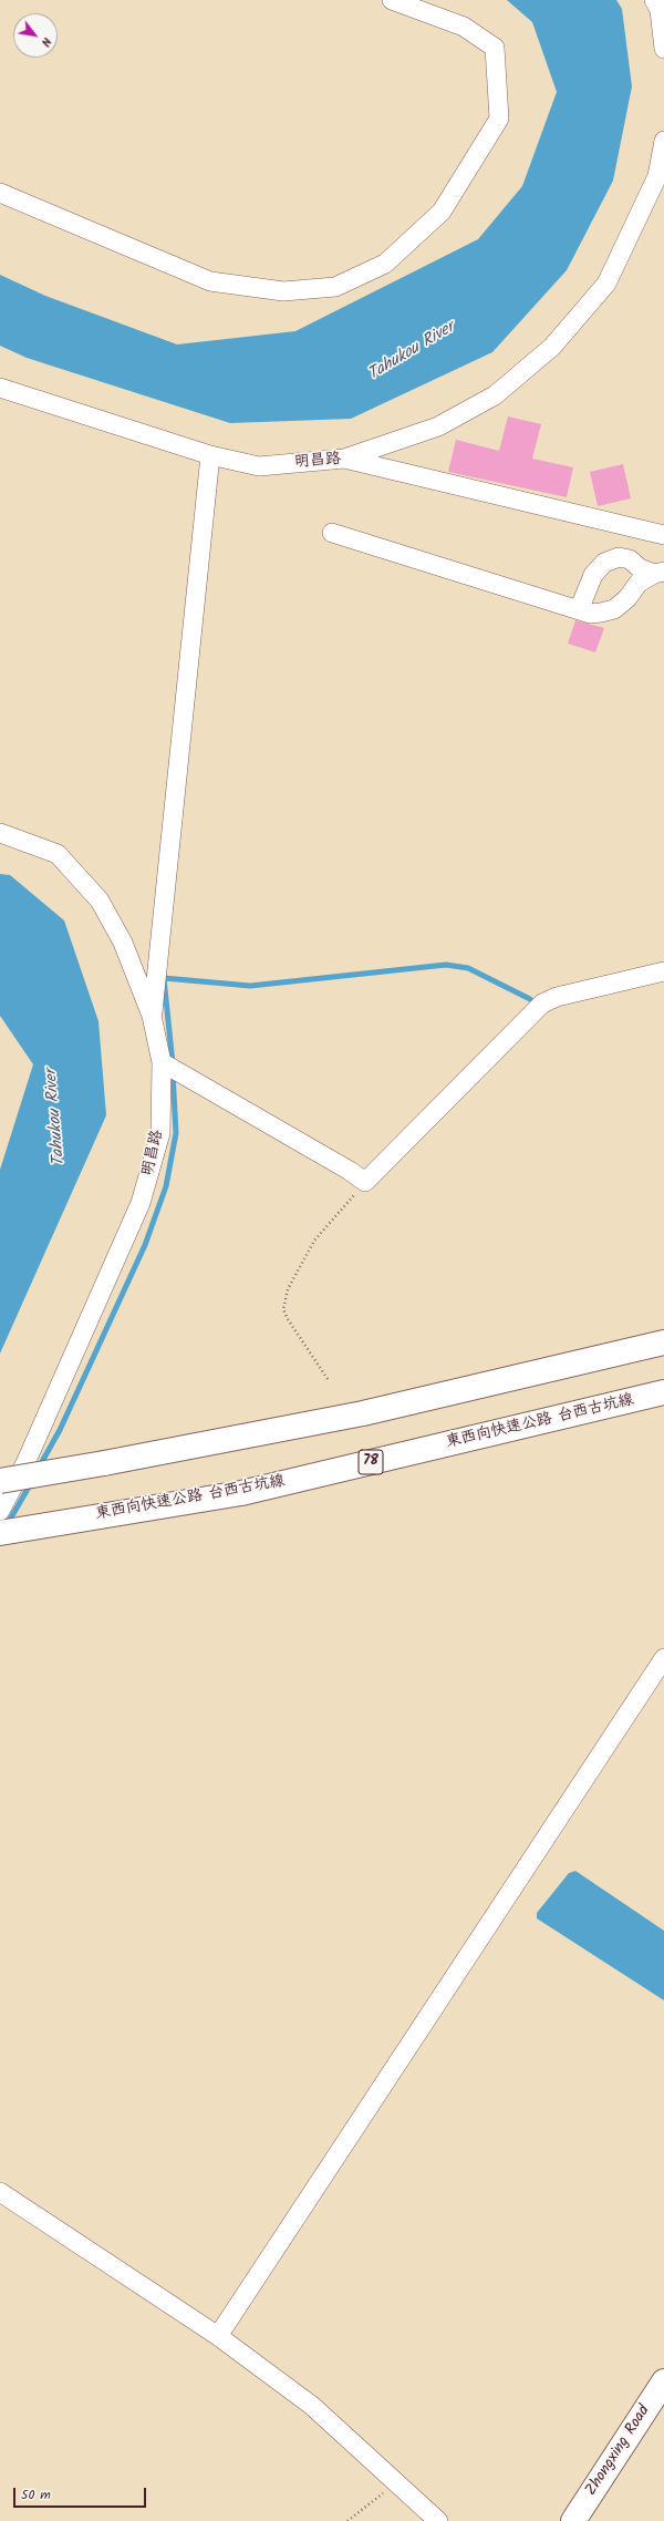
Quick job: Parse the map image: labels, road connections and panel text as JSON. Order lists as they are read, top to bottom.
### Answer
{
  "streets": {
    "main road": ["東西向快速公路 台西古坑線", "78", "Zhongxing Road"],
    "street": ["明昌路"]
  },
  "water": ["Tahukou River"],
  "scale_bar": "50 m",
  "north": "bottom right"
}
